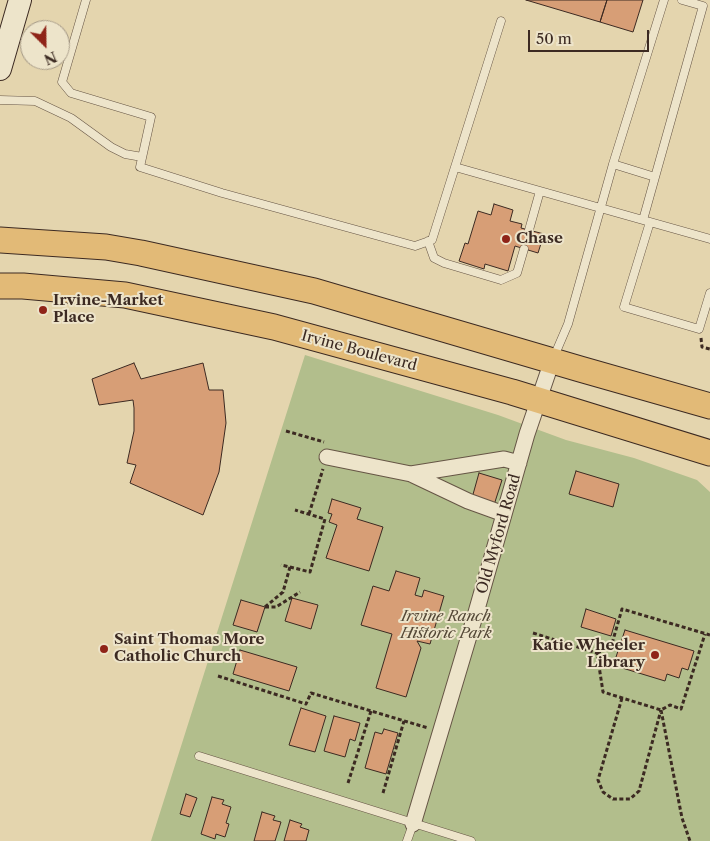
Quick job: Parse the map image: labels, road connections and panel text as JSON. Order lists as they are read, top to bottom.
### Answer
{
  "streets": {
    "main road": ["Irvine Boulevard"],
    "street": ["Old Myford Road"]
  },
  "crossings": [
    ["Irvine Boulevard", "Old Myford Road"]
  ],
  "parks": ["Irvine Ranch Historic Park"],
  "places": [
    "Chase",
    "Irvine-Market Place",
    "Saint Thomas More Catholic Church",
    "Katie Wheeler Library"
  ],
  "scale_bar": "50 m",
  "north": "bottom right"
}
